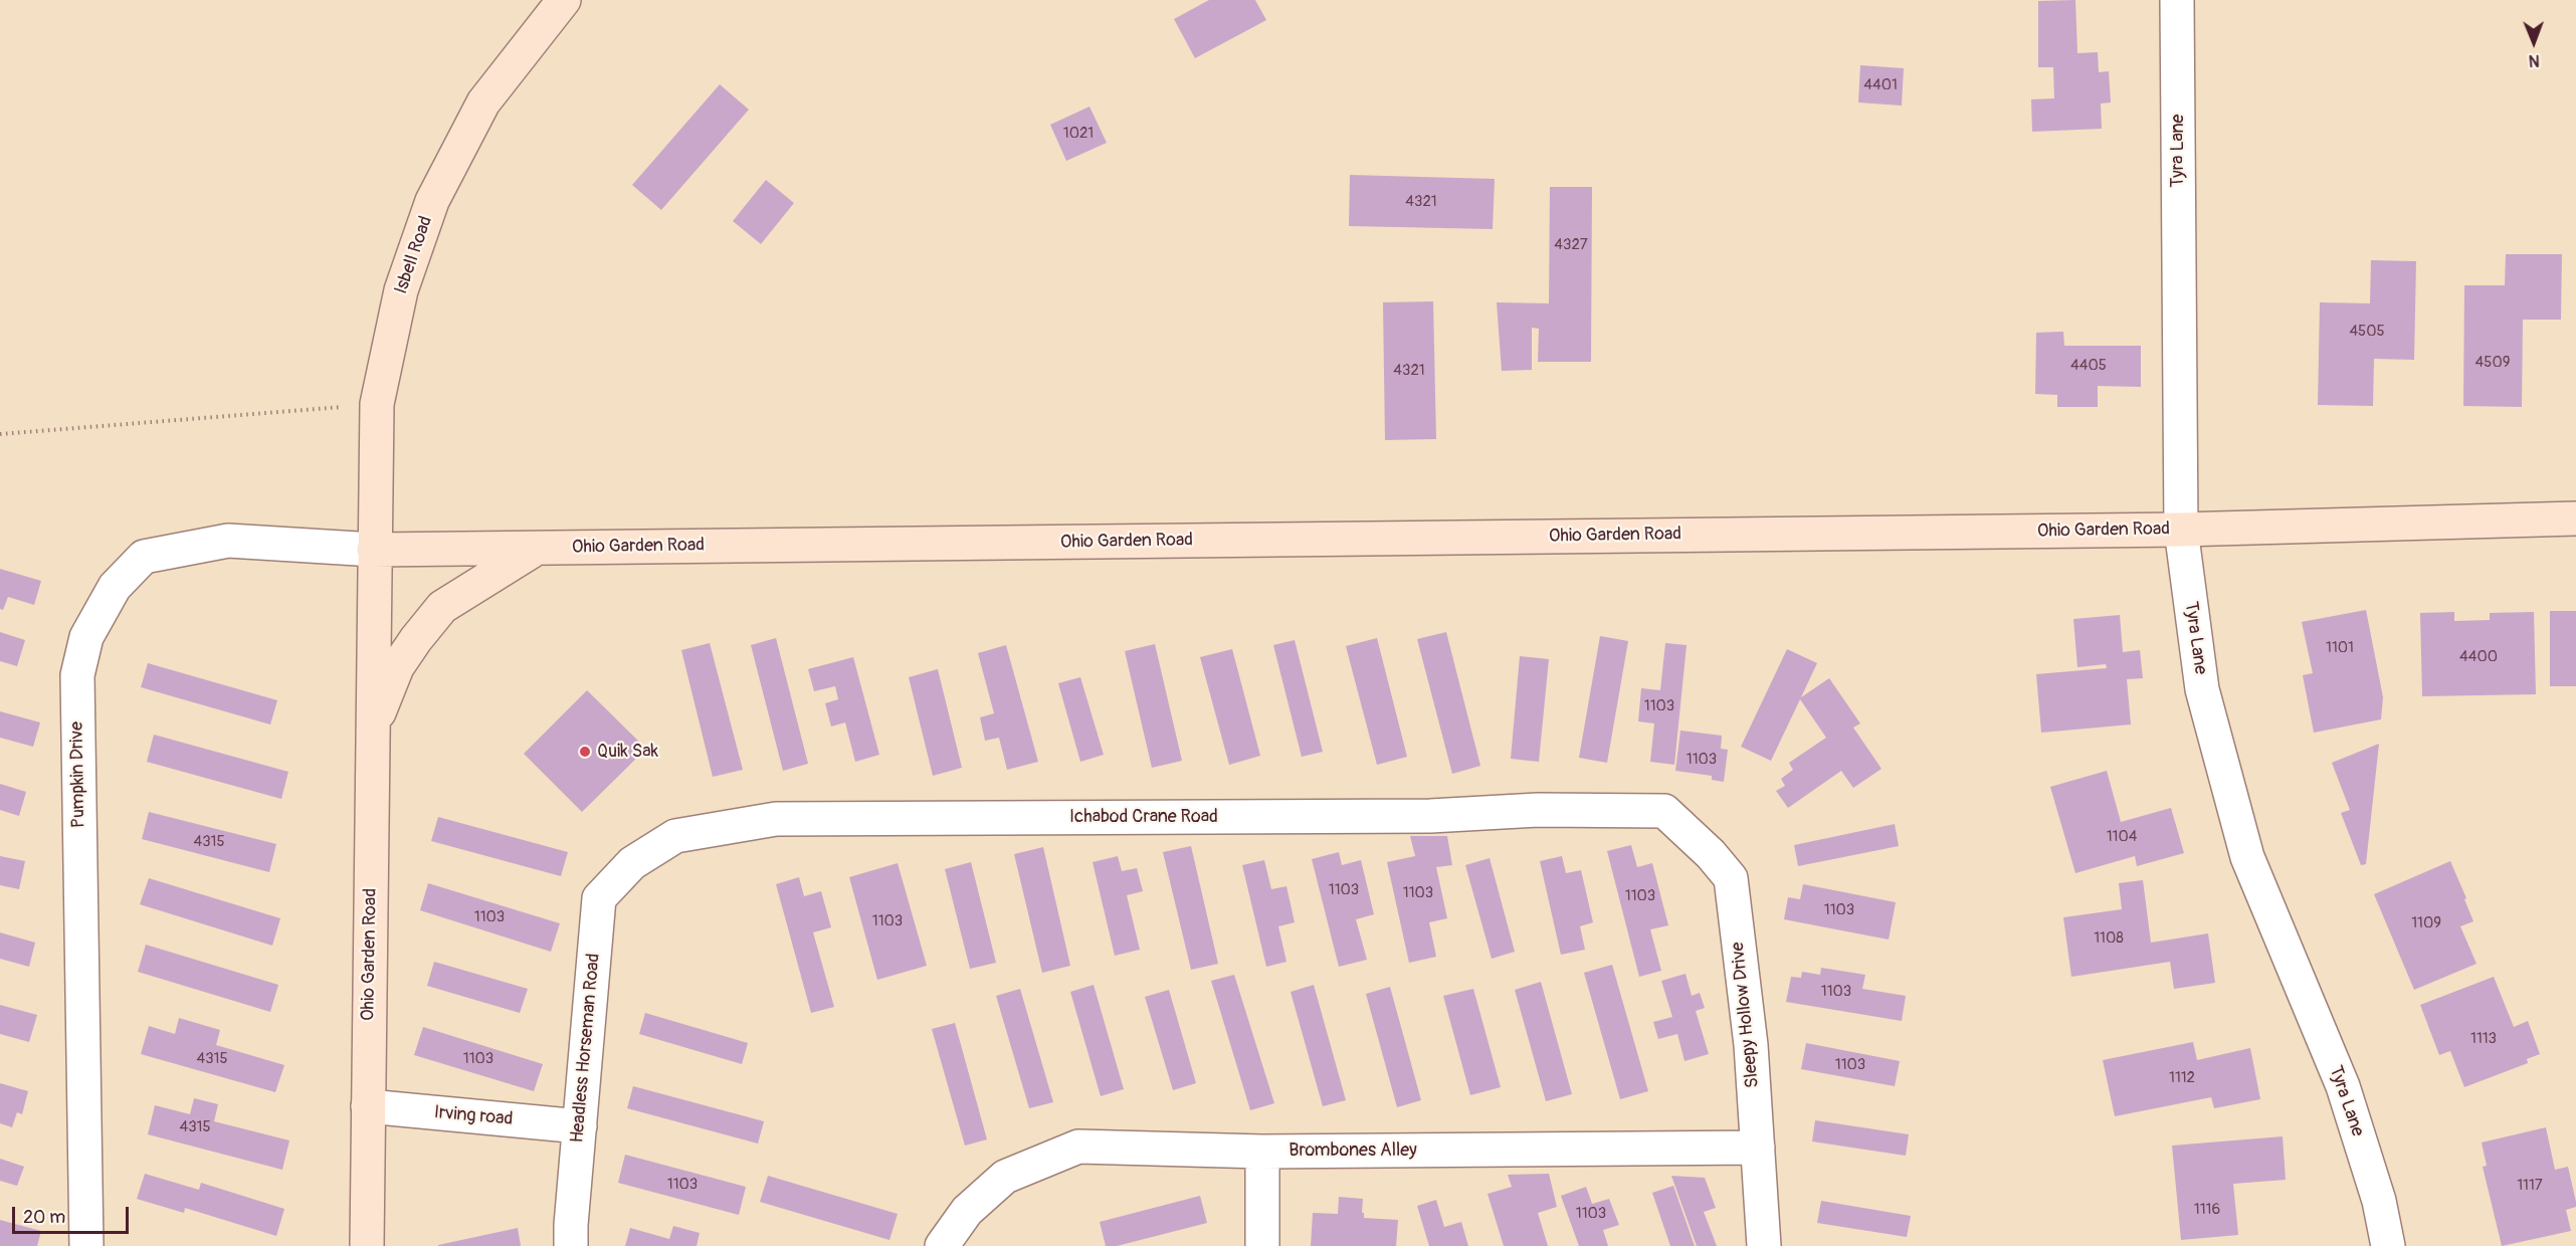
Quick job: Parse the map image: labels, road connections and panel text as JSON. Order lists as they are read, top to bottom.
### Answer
{
  "streets": {
    "street": [
      "Tyra Lane",
      "Isbell Road",
      "Ohio Garden Road",
      "Pumpkin Drive",
      "Ichabod Crane Road",
      "Sleepy Hollow Drive",
      "Headless Horseman Road",
      "Irving road",
      "Brombones Alley"
    ]
  },
  "crossings": [
    ["Tyra Lane", "Ohio Garden Road"],
    ["Isbell Road", "Ohio Garden Road"],
    ["Isbell Road", "Pumpkin Drive"],
    ["Ohio Garden Road", "Pumpkin Drive"],
    ["Ohio Garden Road", "Irving road"],
    ["Ichabod Crane Road", "Sleepy Hollow Drive"],
    ["Ichabod Crane Road", "Headless Horseman Road"],
    ["Sleepy Hollow Drive", "Brombones Alley"],
    ["Headless Horseman Road", "Irving road"]
  ],
  "places": ["Quik Sak"],
  "house_numbers": [
    "4401",
    "1021",
    "4321",
    "4327",
    "4505",
    "4509",
    "4405",
    "4321",
    "1101",
    "4400",
    "1103",
    "1103",
    "1104",
    "4315",
    "1103",
    "1103",
    "1103",
    "1103",
    "1103",
    "1103",
    "1109",
    "1108",
    "1103",
    "1113",
    "4315",
    "1103",
    "1103",
    "1112",
    "4315",
    "1103",
    "1117",
    "1116",
    "1103"
  ],
  "scale_bar": "20 m",
  "north": "bottom"
}
